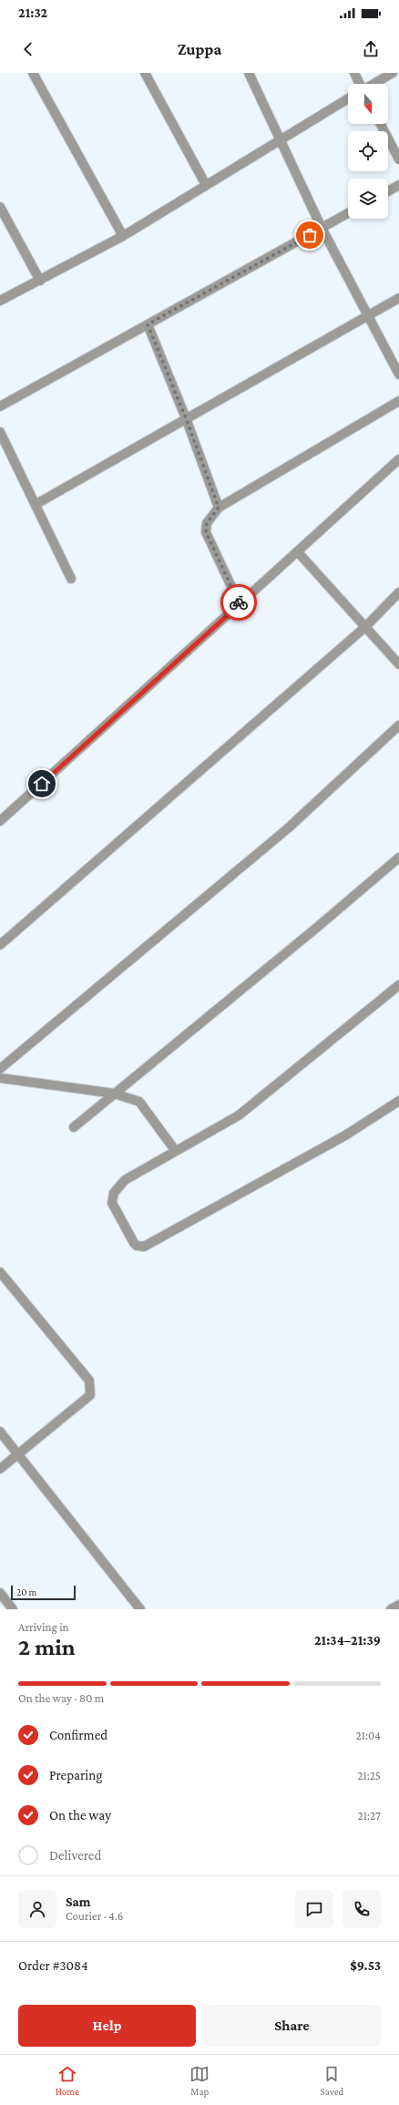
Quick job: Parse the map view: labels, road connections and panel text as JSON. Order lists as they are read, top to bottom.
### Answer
{
  "scale_bar": "20 m",
  "north": "bottom",
  "page": {
    "status": "21:32",
    "header": "Zuppa",
    "scale": "20 m",
    "heading": ["2 min", "Arriving in", "21:34–21:39"],
    "panel": [
      "Sam",
      "Courier · 4.6",
      "Order #3084",
      "$9.53"
    ],
    "bar": "On the way · 80 m",
    "list": [
      ["Confirmed", "21:04"],
      ["Preparing", "21:25"],
      ["On the way", "21:27"],
      "Delivered"
    ],
    "buttons": ["Help", "Share"],
    "tabs": ["Home", "Map", "Saved"]
  }
}
